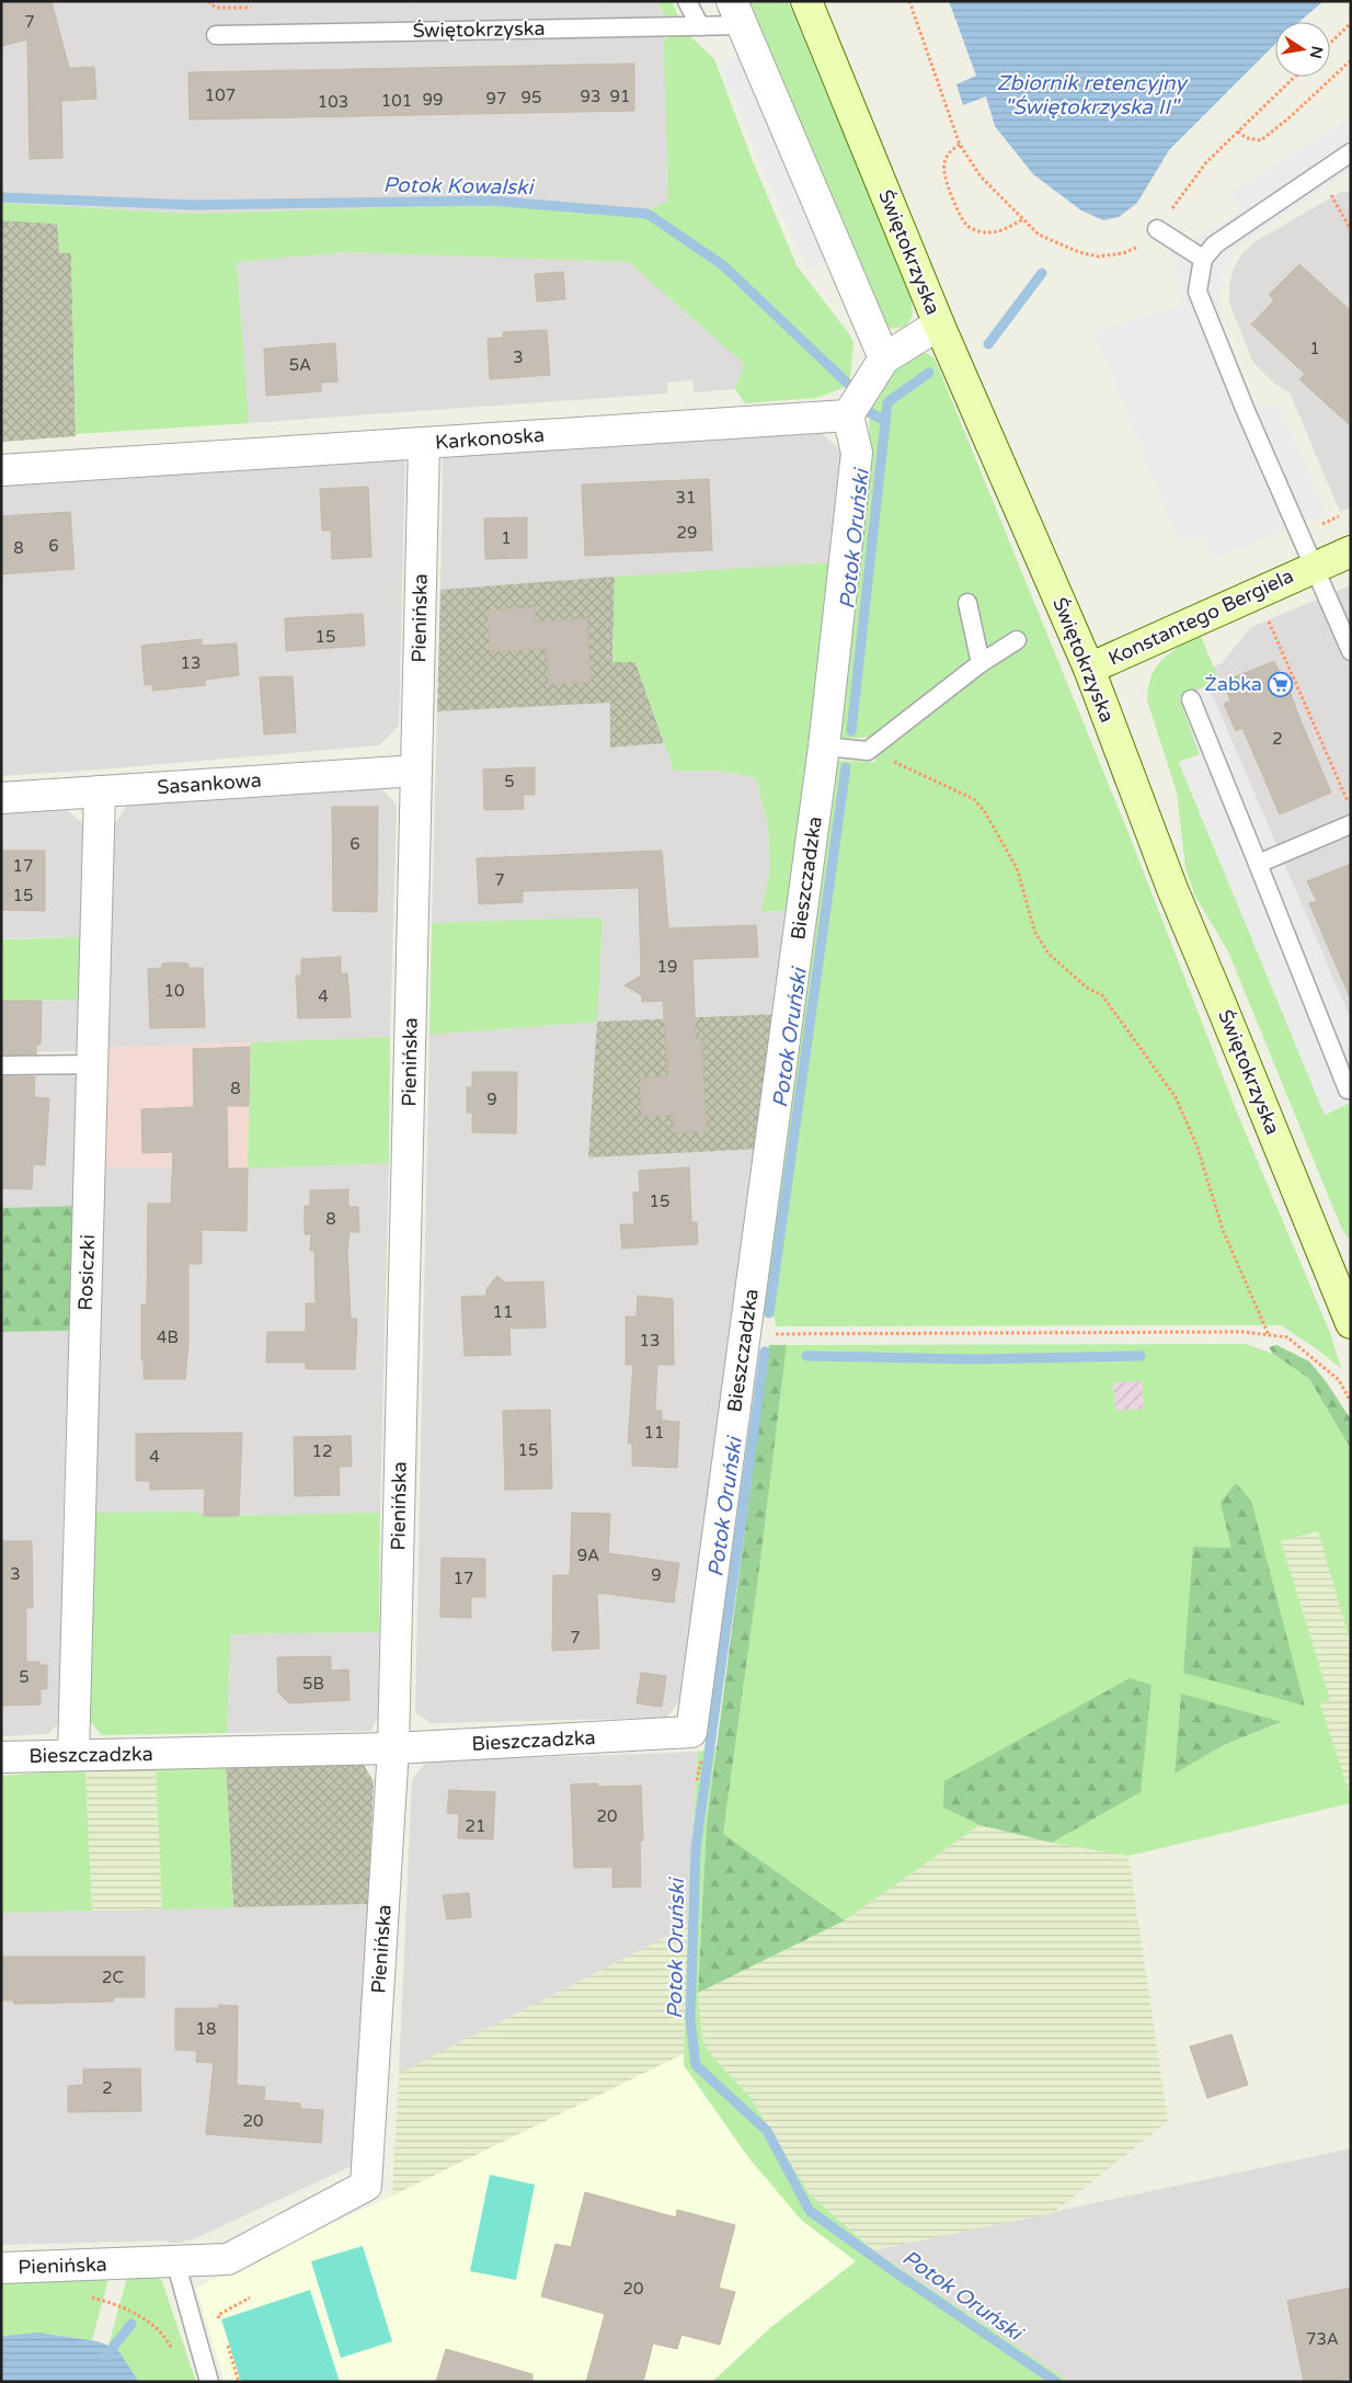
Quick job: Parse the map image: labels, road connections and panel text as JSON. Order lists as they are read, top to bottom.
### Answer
{
  "streets": {
    "main road": ["Świętokrzyska", "Konstantego Bergiela"],
    "street": [
      "Karkonoska",
      "Pienińska",
      "Sasankowa",
      "Bieszczadzka",
      "Rosiczki"
    ]
  },
  "crossings": [
    ["Świętokrzyska", "Konstantego Bergiela"],
    ["Karkonoska", "Pienińska"],
    ["Karkonoska", "Bieszczadzka"],
    ["Pienińska", "Sasankowa"],
    ["Pienińska", "Bieszczadzka"],
    ["Sasankowa", "Rosiczki"],
    ["Bieszczadzka", "Rosiczki"]
  ],
  "water": ["Zbiornik retencyjny \"Świętokrzyska II\"", "Potok Kowalski", "Potok Oruński"],
  "places": {
    "supermarket": ["Żabka"]
  },
  "house_numbers": [
    "7",
    "107",
    "93",
    "91",
    "95",
    "97",
    "99",
    "101",
    "103",
    "1",
    "3",
    "5A",
    "31",
    "29",
    "1",
    "6",
    "8",
    "15",
    "13",
    "2",
    "5",
    "6",
    "17",
    "7",
    "15",
    "19",
    "10",
    "4",
    "8",
    "9",
    "15",
    "8",
    "11",
    "4B",
    "13",
    "11",
    "15",
    "12",
    "4",
    "9A",
    "3",
    "9",
    "17",
    "7",
    "5",
    "5B",
    "20",
    "21",
    "2C",
    "18",
    "2",
    "20",
    "20",
    "73A"
  ],
  "north": "right"
}
